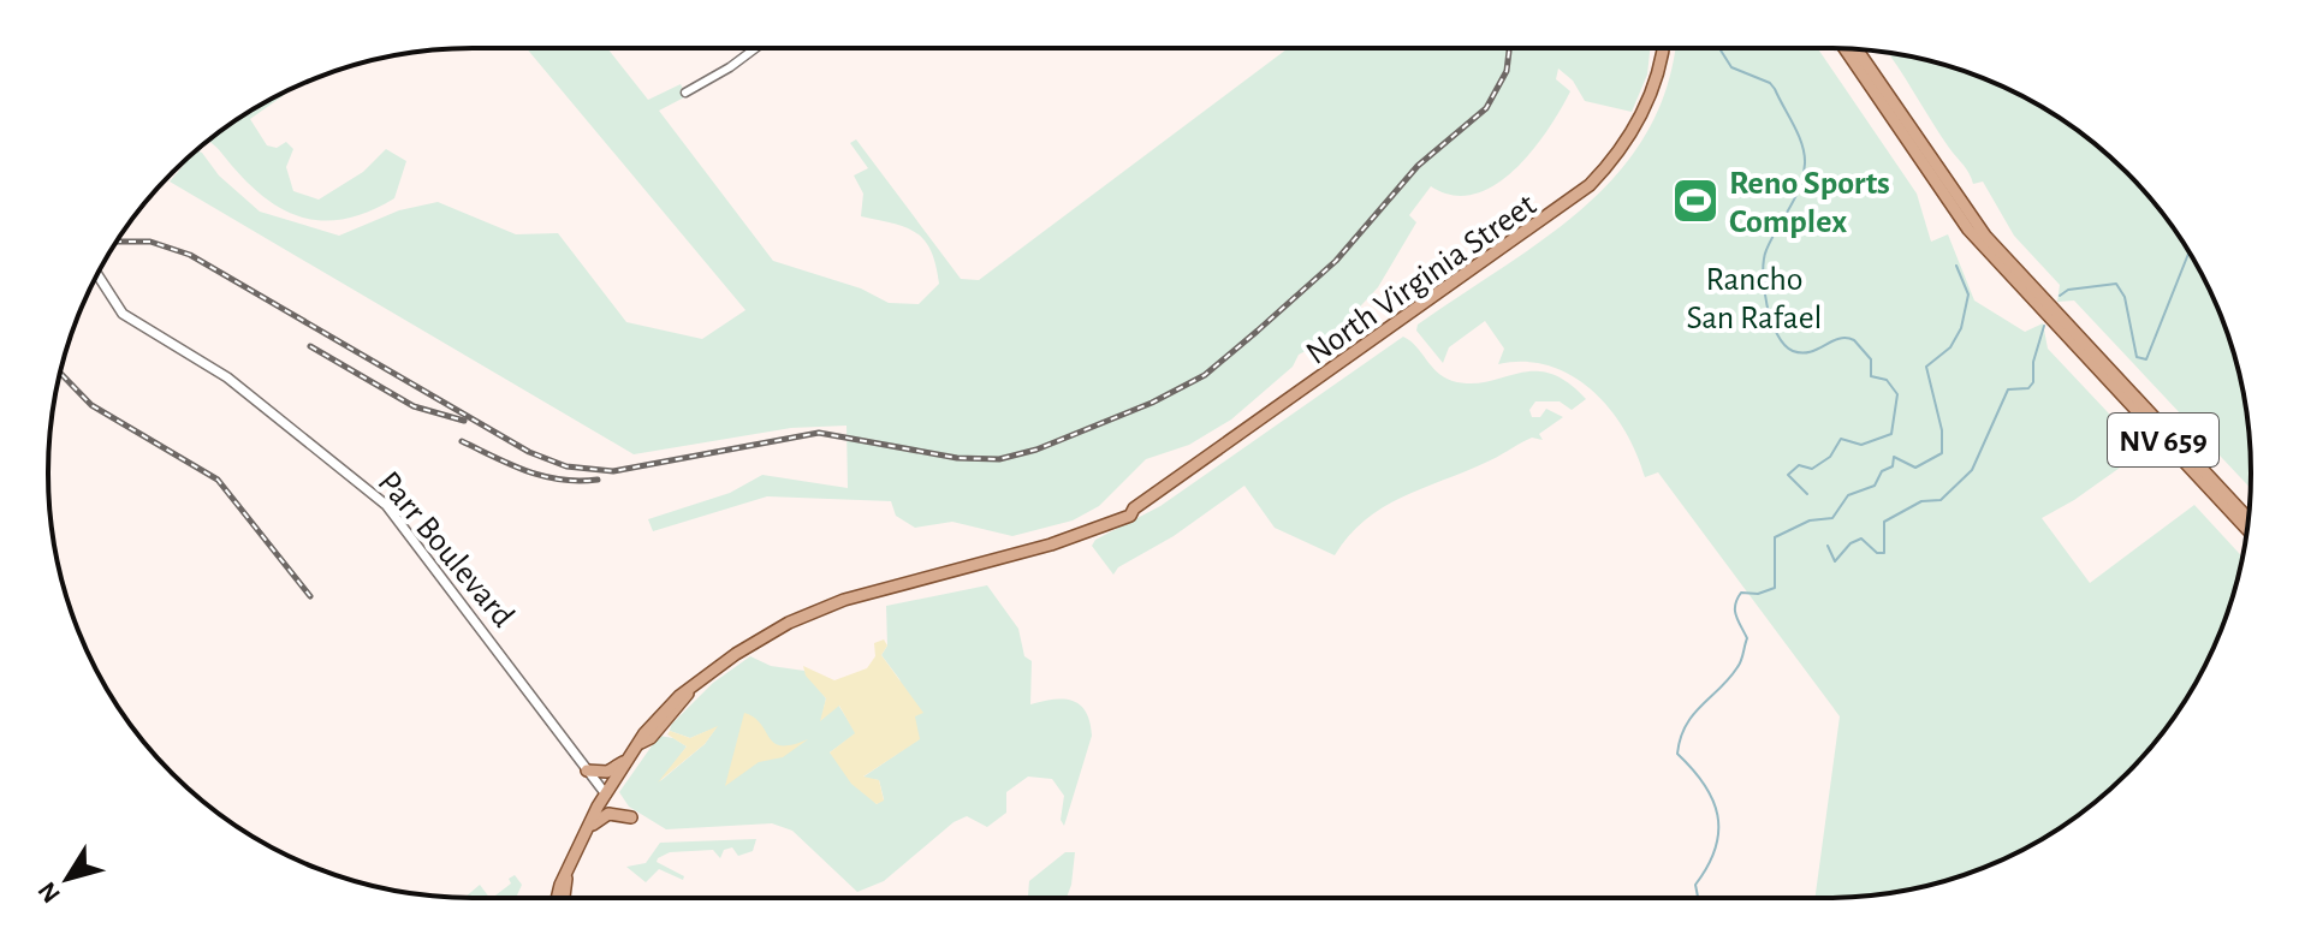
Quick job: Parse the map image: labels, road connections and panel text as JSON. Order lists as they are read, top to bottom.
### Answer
{
  "streets": {
    "main road": ["North Virginia Street", "NV 659", "Parr Boulevard"]
  },
  "crossings": [
    ["North Virginia Street", "Parr Boulevard"]
  ],
  "parks": ["Rancho San Rafael"],
  "places": {
    "sports": ["Reno Sports Complex"]
  },
  "north": "bottom left"
}
